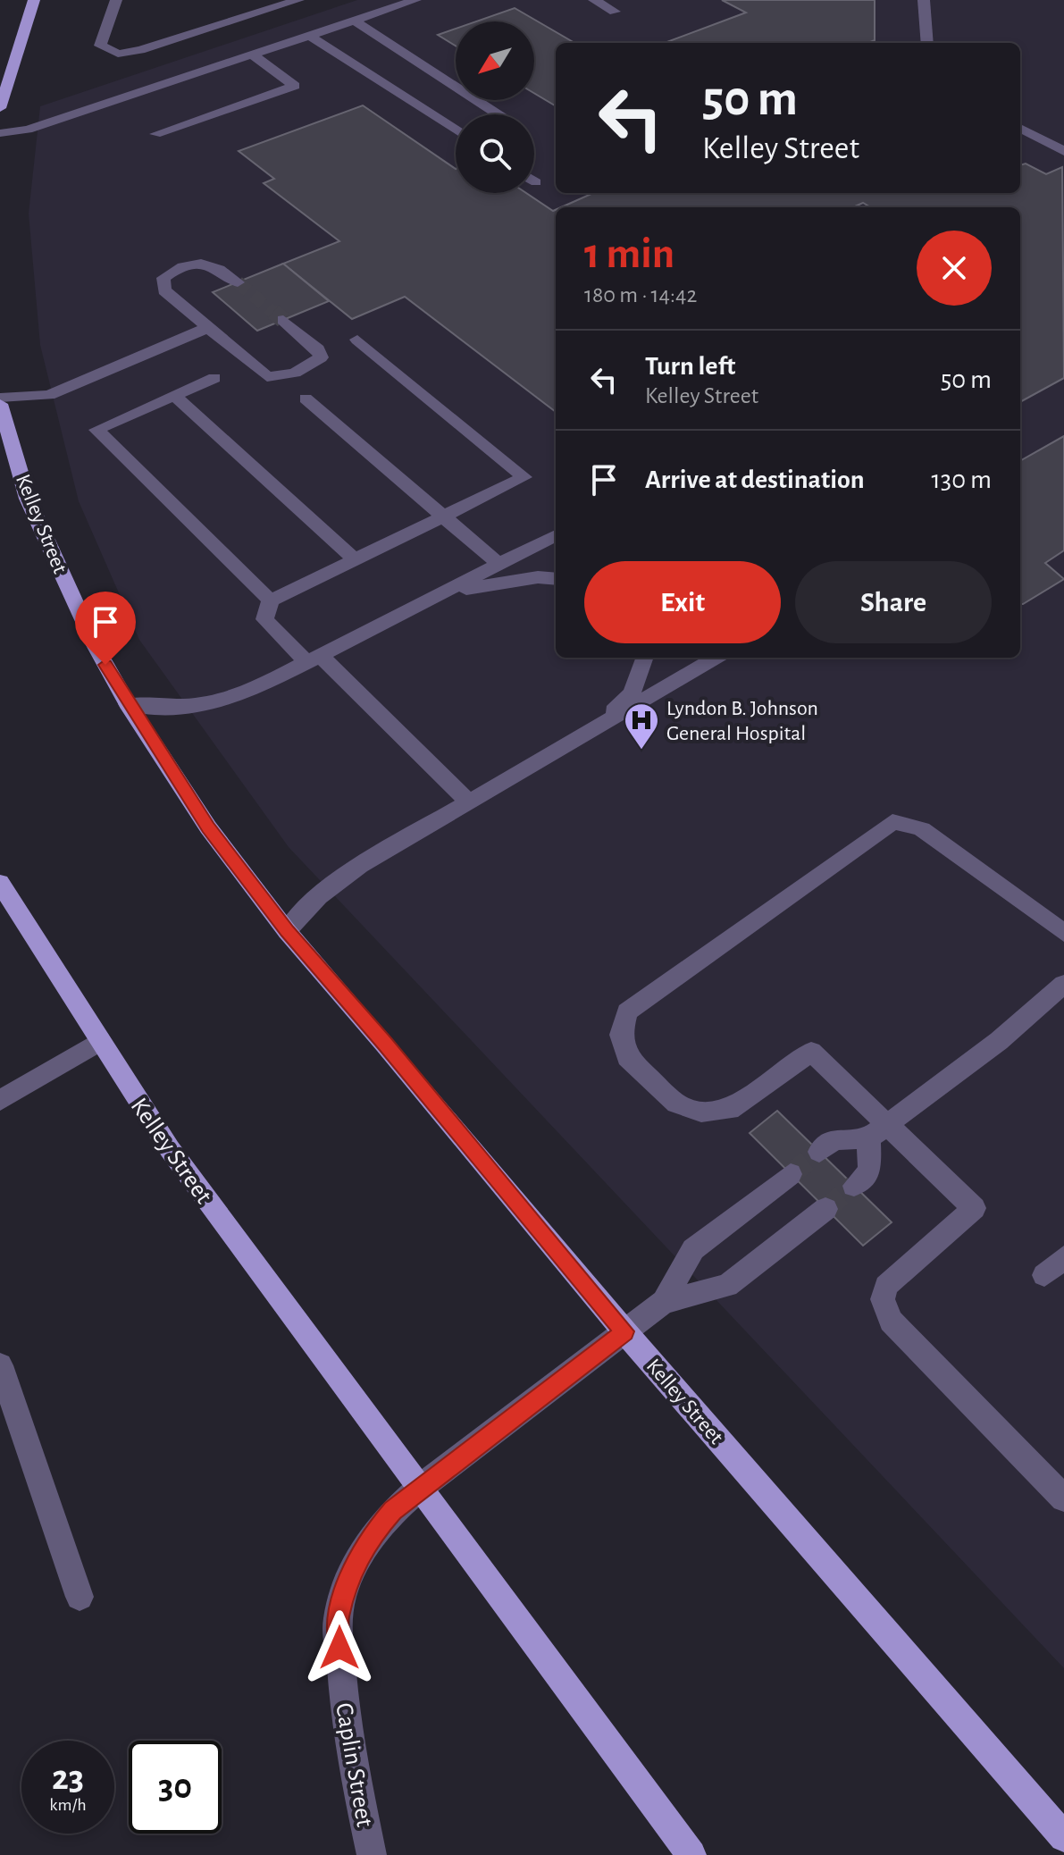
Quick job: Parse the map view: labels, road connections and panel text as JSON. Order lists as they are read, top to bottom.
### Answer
{
  "streets": {
    "main road": ["Kelley Street"],
    "street": ["Caplin Street"]
  },
  "crossings": [
    ["Kelley Street", "Caplin Street"]
  ],
  "places": {
    "hospital": ["Lyndon B. Johnson General Hospital"]
  },
  "north": "bottom left",
  "page": {
    "turn": ["50 m", "Kelley Street"],
    "heading": ["1 min", "180 m · 14:42"],
    "list": [
      {
        "name": "Turn left",
        "note": "Kelley Street",
        "value": "50 m"
      },
      {
        "name": "Arrive at destination",
        "value": "130 m"
      }
    ],
    "buttons": ["Exit", "Share"],
    "speed": "23 km/h",
    "limit": "30"
  }
}
